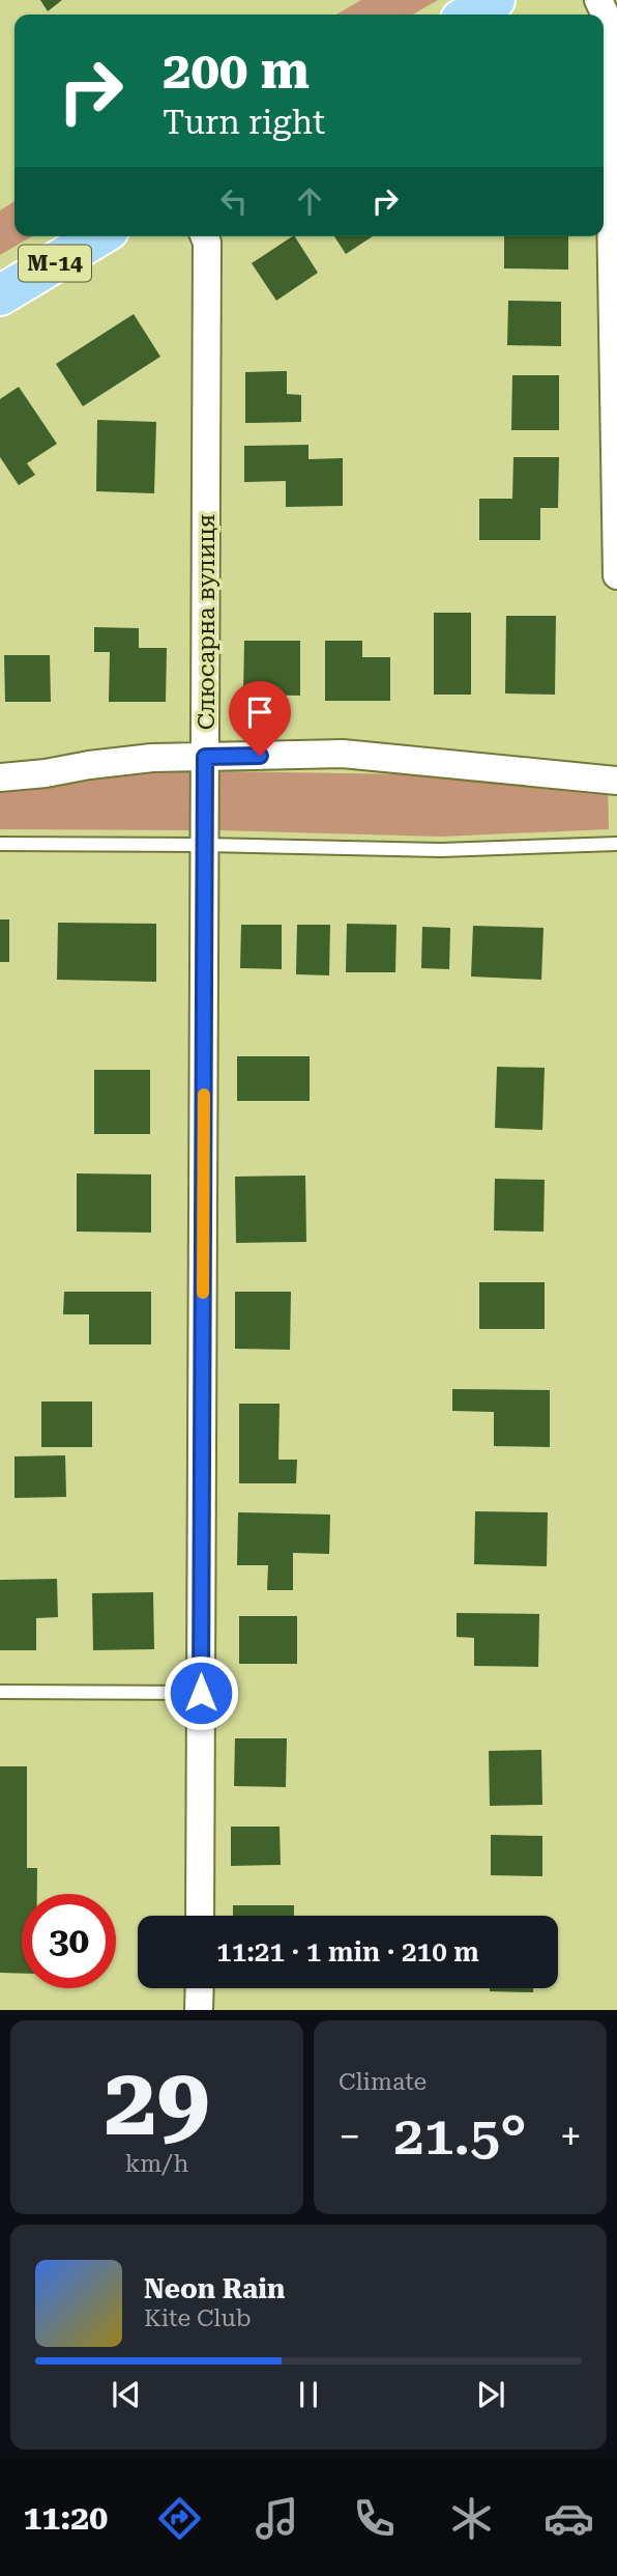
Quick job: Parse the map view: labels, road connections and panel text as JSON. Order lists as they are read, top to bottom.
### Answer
{
  "streets": {
    "highway": ["М-14"],
    "street": ["Слюсарна вулиця"]
  },
  "page": {
    "turn": ["200 m", "Turn right"],
    "limit": "30",
    "trip": "11:21 · 1 min · 210 m",
    "tile": [
      ["29", "km/h"],
      "Climate"
    ],
    "heat": ["−", "21.5°", "+"],
    "song": ["Neon Rain", "Kite Club"],
    "tabs": "11:20"
  }
}
